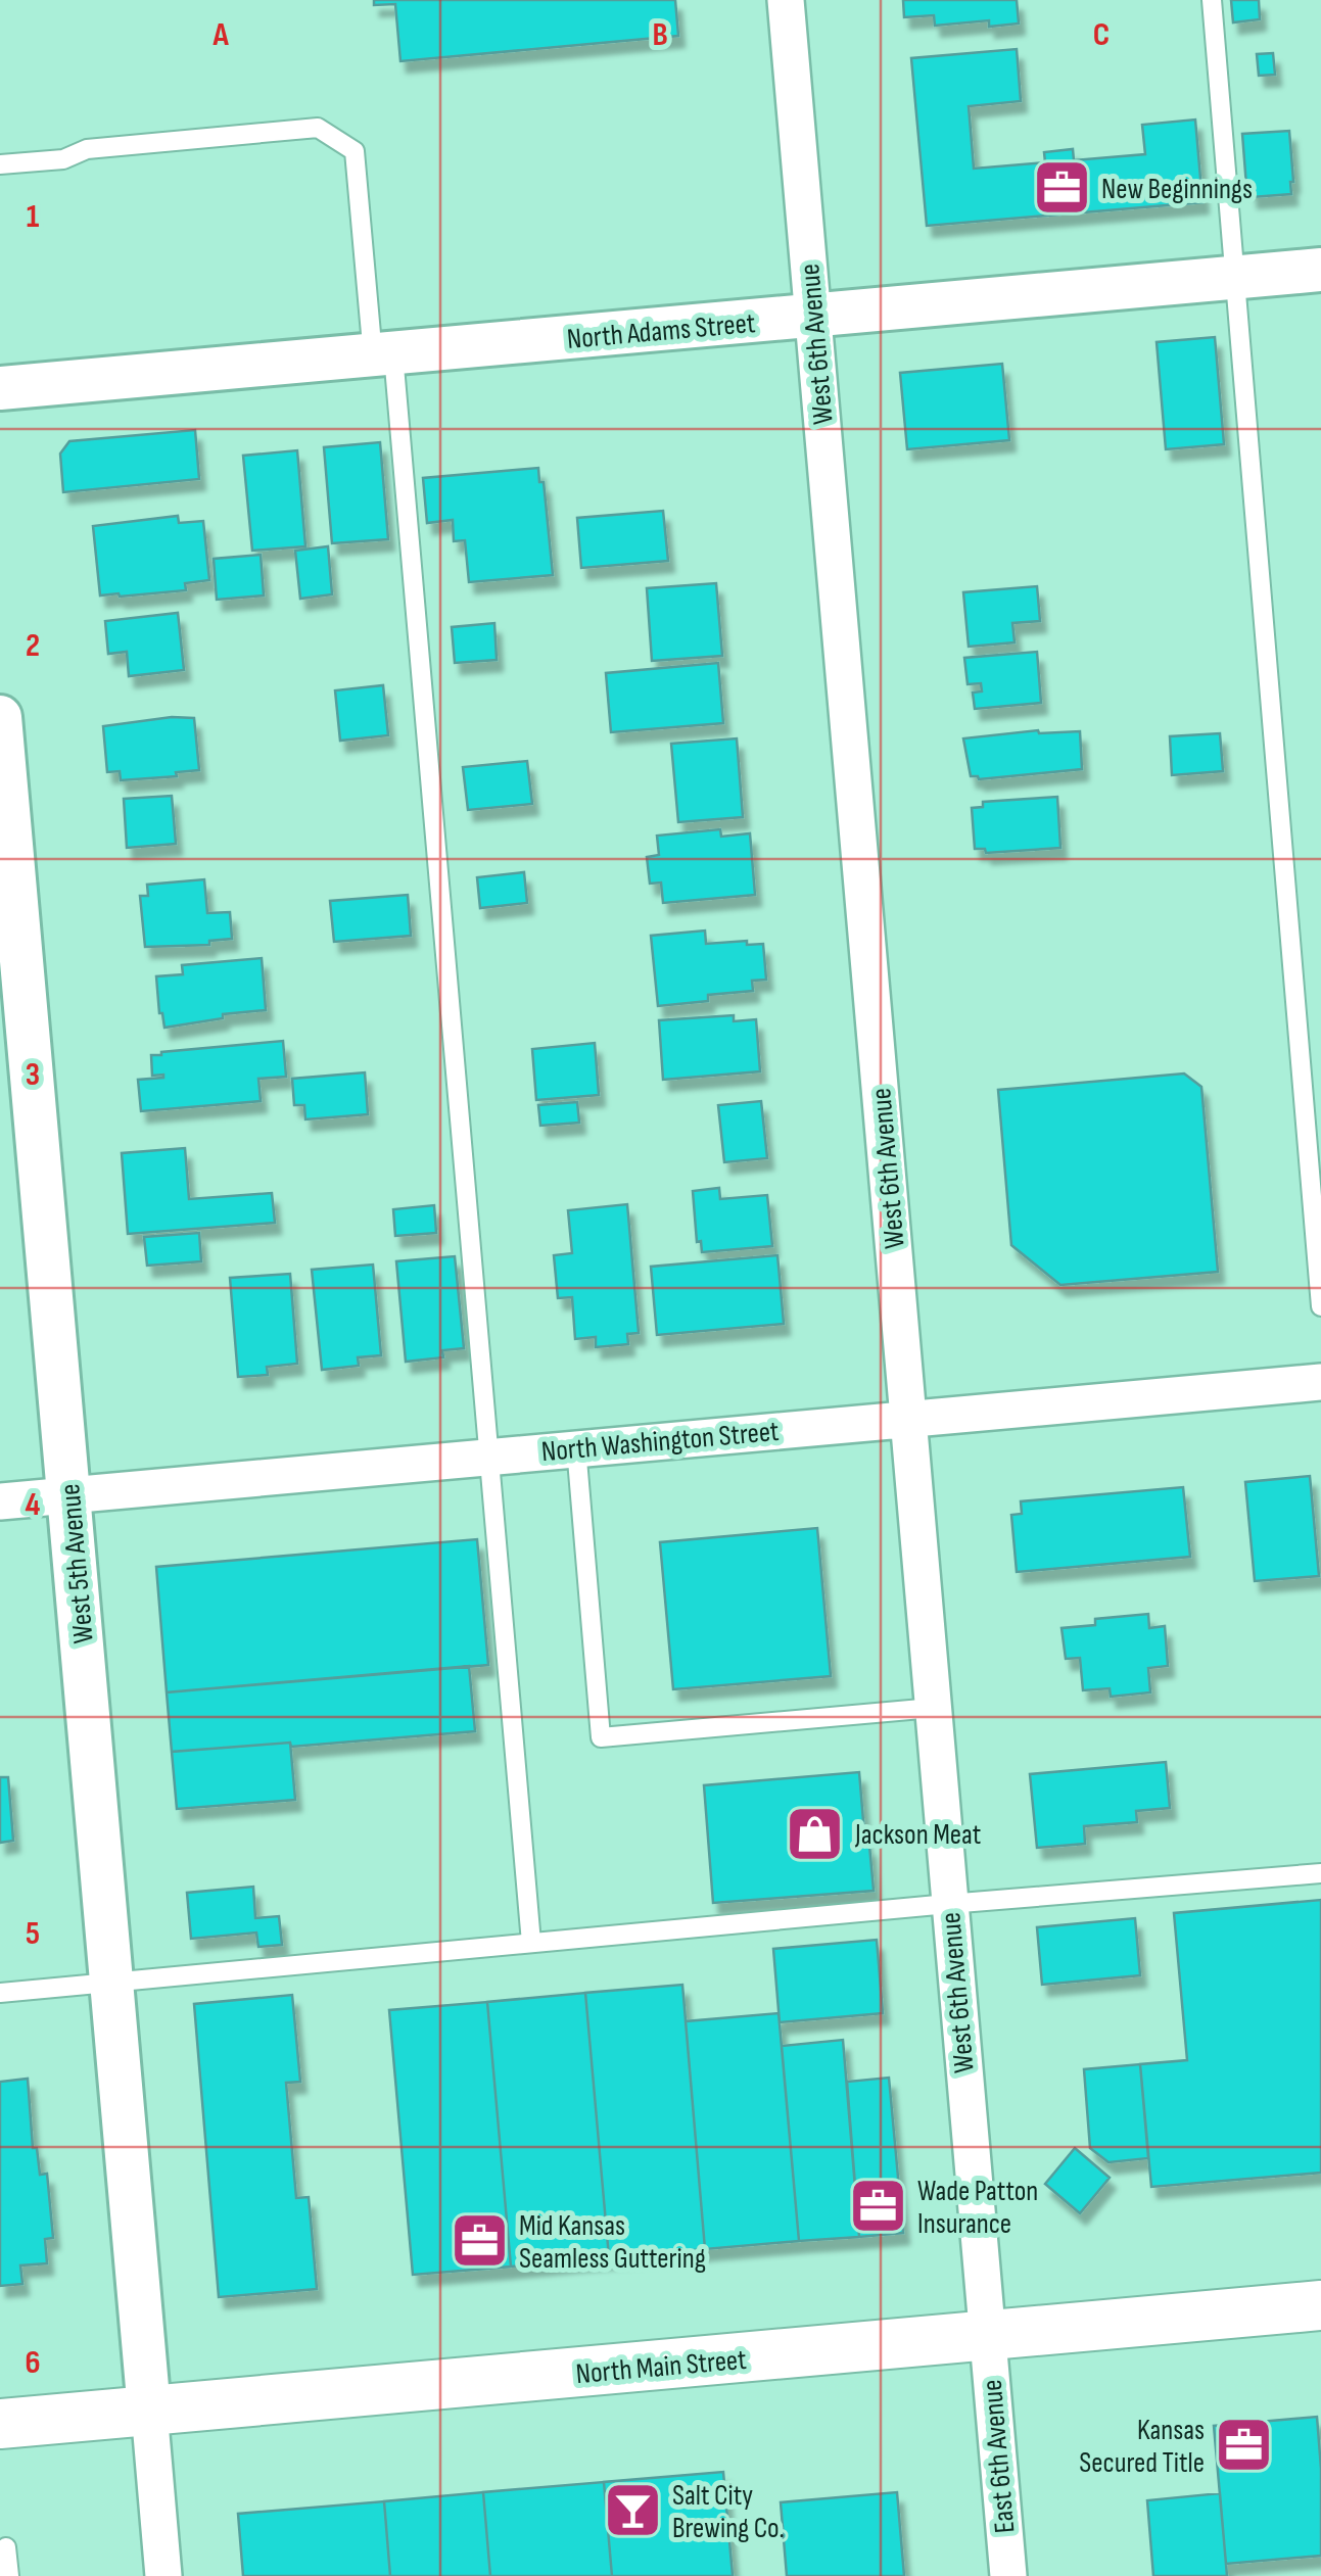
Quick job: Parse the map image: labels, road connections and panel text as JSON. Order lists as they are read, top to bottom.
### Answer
{
  "streets": {
    "main road": ["North Main Street"],
    "street": [
      "North Adams Street",
      "West 6th Avenue",
      "North Washington Street",
      "West 5th Avenue",
      "East 6th Avenue"
    ]
  },
  "crossings": [
    ["North Adams Street", "West 6th Avenue"],
    ["West 6th Avenue", "North Washington Street"],
    ["West 6th Avenue", "North Main Street"],
    ["West 6th Avenue", "East 6th Avenue"],
    ["North Washington Street", "West 5th Avenue"],
    ["West 5th Avenue", "North Main Street"],
    ["North Main Street", "East 6th Avenue"]
  ],
  "places": {
    "office": [
      "New Beginnings",
      "Wade Patton Insurance",
      "Mid Kansas Seamless Guttering",
      "Kansas Secured Title"
    ],
    "shop": ["Jackson Meat"],
    "bar": ["Salt City Brewing Co."]
  },
  "grid": {
    "columns": ["A", "B", "C"],
    "rows": [
      "1",
      "2",
      "3",
      "4",
      "5",
      "6"
    ]
  }
}
